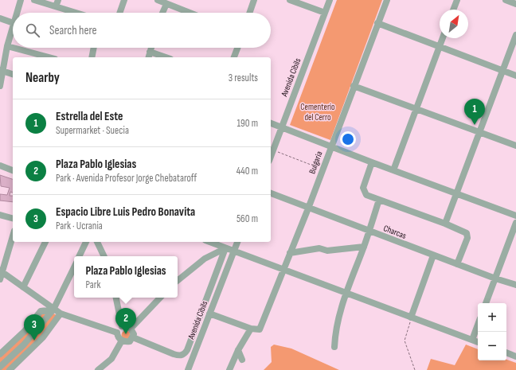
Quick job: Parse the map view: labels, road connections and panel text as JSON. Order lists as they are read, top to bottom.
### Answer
{
  "streets": {
    "street": ["Avenida Cibils", "Bulgaria", "Charcas"]
  },
  "crossings": [
    ["Bulgaria", "Charcas"]
  ],
  "parks": ["Cementerio del Cerro"],
  "north": "top right",
  "page": {
    "search": "Search here",
    "heading": ["Nearby", "3 results"],
    "pins": ["1", "2", "3"],
    "list": [
      {
        "mark": "1",
        "name": "Estrella del Este",
        "note": "Supermarket · Suecia",
        "value": "190 m"
      },
      {
        "mark": "2",
        "name": "Plaza Pablo Iglesias",
        "note": "Park · Avenida Profesor Jorge Chebataroff",
        "value": "440 m"
      },
      {
        "mark": "3",
        "name": "Espacio Libre Luis Pedro Bonavita",
        "note": "Park · Ucrania",
        "value": "560 m"
      }
    ],
    "popup": ["Plaza Pablo Iglesias", "Park"],
    "map_buttons": ["+", "−"]
  }
}
